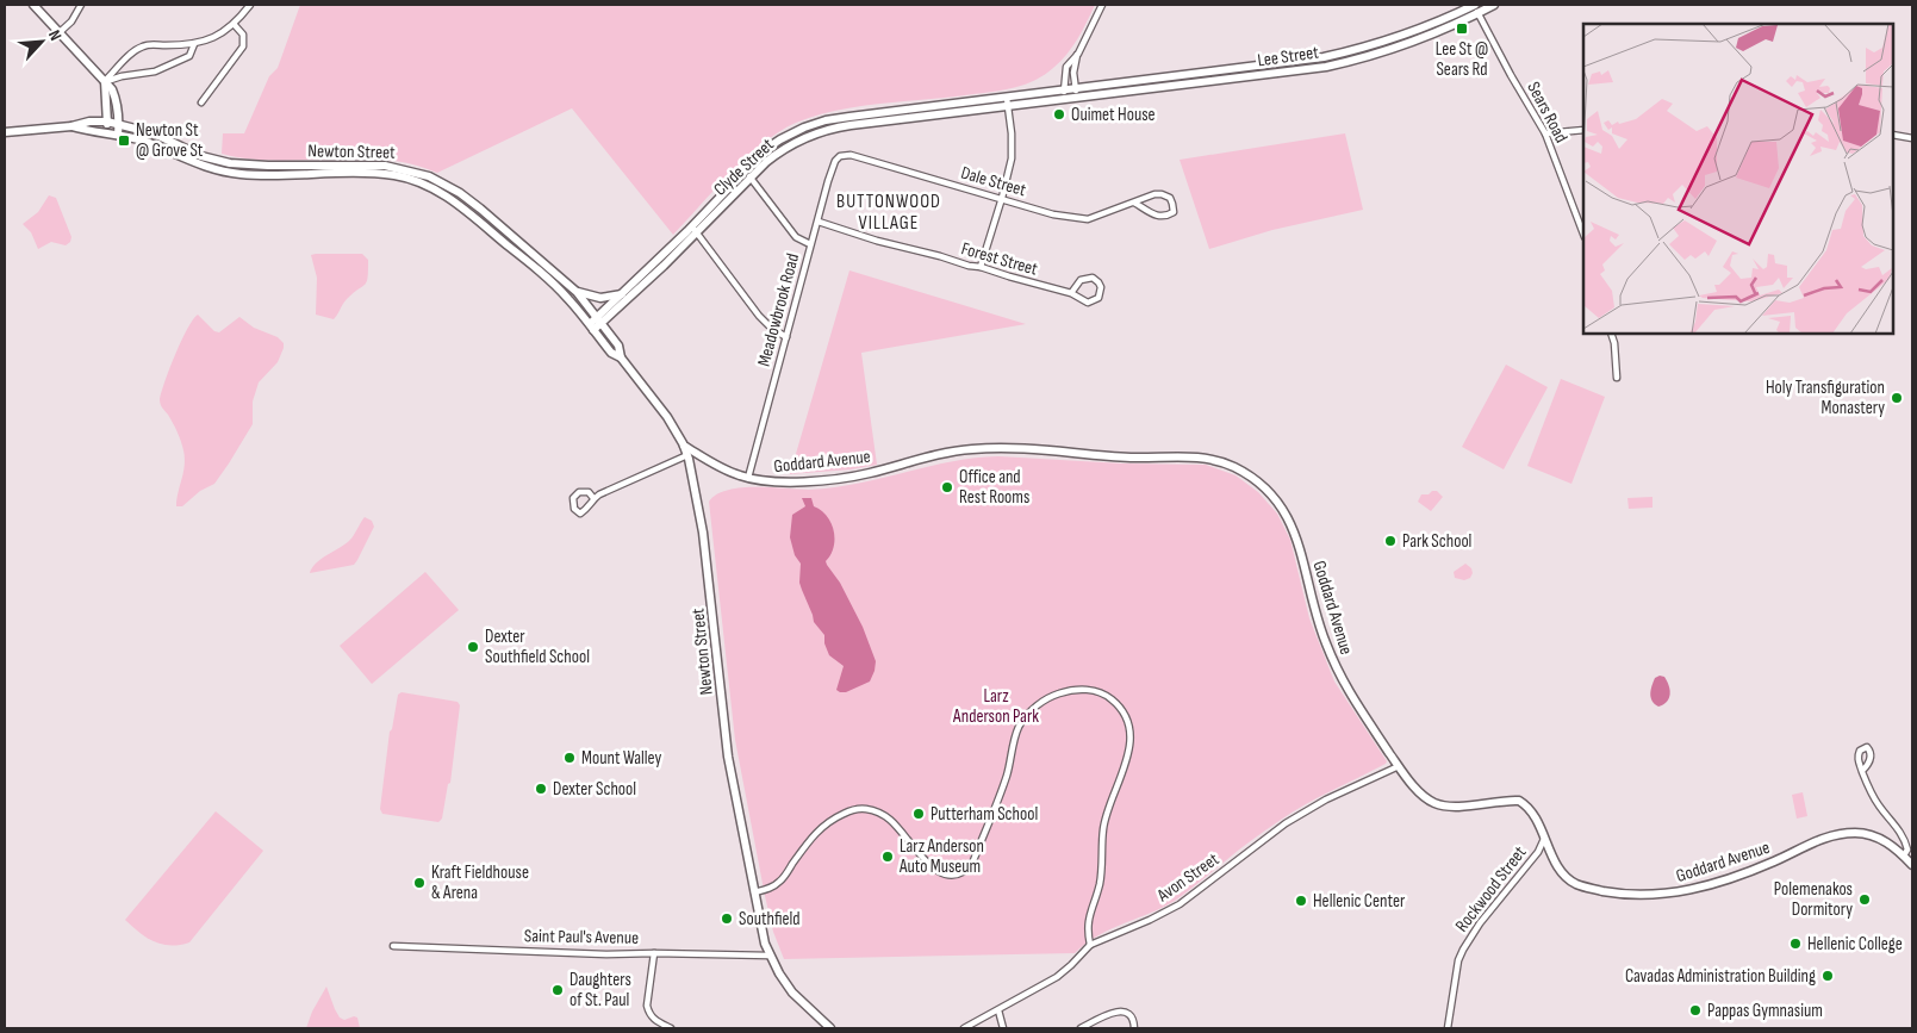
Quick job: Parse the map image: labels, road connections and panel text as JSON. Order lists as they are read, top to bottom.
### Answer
{
  "streets": {
    "main road": [
      "Lee Street",
      "Newton Street",
      "Clyde Street",
      "Goddard Avenue"
    ],
    "street": [
      "Sears Road",
      "Dale Street",
      "Forest Street",
      "Meadowbrook Road",
      "Avon Street",
      "Rockwood Street",
      "Saint Paul's Avenue"
    ]
  },
  "crossings": [
    ["Lee Street", "Sears Road"],
    ["Lee Street", "Clyde Street"],
    ["Newton Street", "Clyde Street"],
    ["Newton Street", "Goddard Avenue"],
    ["Newton Street", "Saint Paul's Avenue"],
    ["Dale Street", "Meadowbrook Road"],
    ["Forest Street", "Meadowbrook Road"],
    ["Meadowbrook Road", "Goddard Avenue"],
    ["Goddard Avenue", "Avon Street"],
    ["Goddard Avenue", "Rockwood Street"]
  ],
  "districts": ["BUTTONWOOD VILLAGE"],
  "parks": ["Larz Anderson Park"],
  "places": {
    "transit": ["Lee St @ Sears Rd", "Newton St @ Grove St"],
    "other": [
      "Ouimet House",
      "Holy Transfiguration Monastery",
      "Office and Rest Rooms",
      "Park School",
      "Dexter Southfield School",
      "Mount Walley",
      "Dexter School",
      "Putterham School",
      "Larz Anderson Auto Museum",
      "Kraft Fieldhouse & Arena",
      "Polemenakos Dormitory",
      "Hellenic Center",
      "Southfield",
      "Hellenic College",
      "Cavadas Administration Building",
      "Daughters of St. Paul",
      "Pappas Gymnasium"
    ]
  },
  "north": "top right"
}
